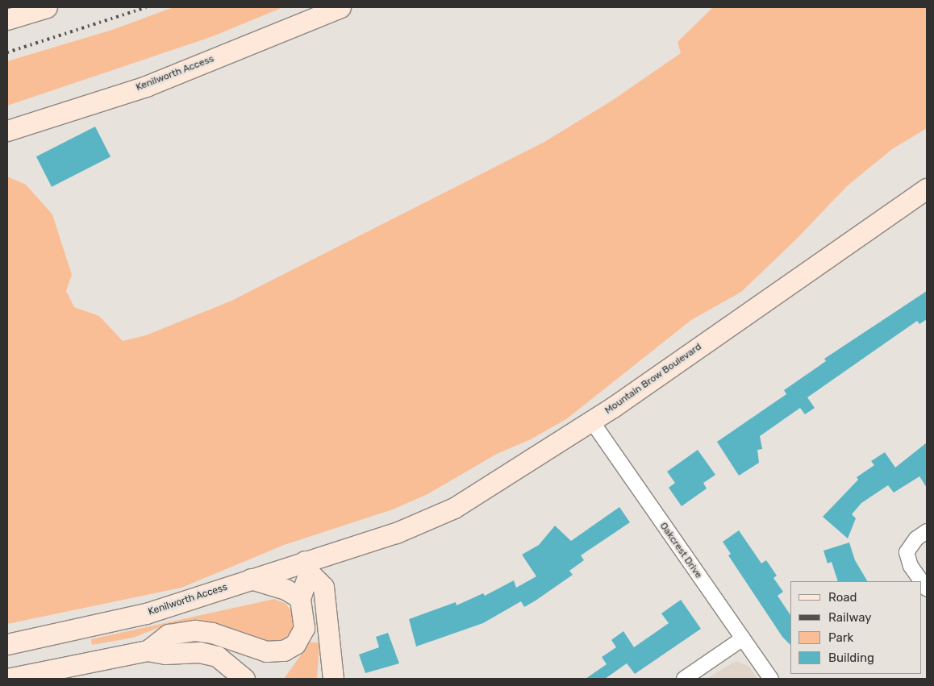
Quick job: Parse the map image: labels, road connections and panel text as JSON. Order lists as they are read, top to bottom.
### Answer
{
  "streets": {
    "main road": ["Kenilworth Access", "Mountain Brow Boulevard"],
    "street": ["Oakcrest Drive"]
  },
  "crossings": [
    ["Kenilworth Access", "Mountain Brow Boulevard"],
    ["Mountain Brow Boulevard", "Oakcrest Drive"]
  ],
  "legend": [
    "Road",
    "Railway",
    "Park",
    "Building"
  ]
}
